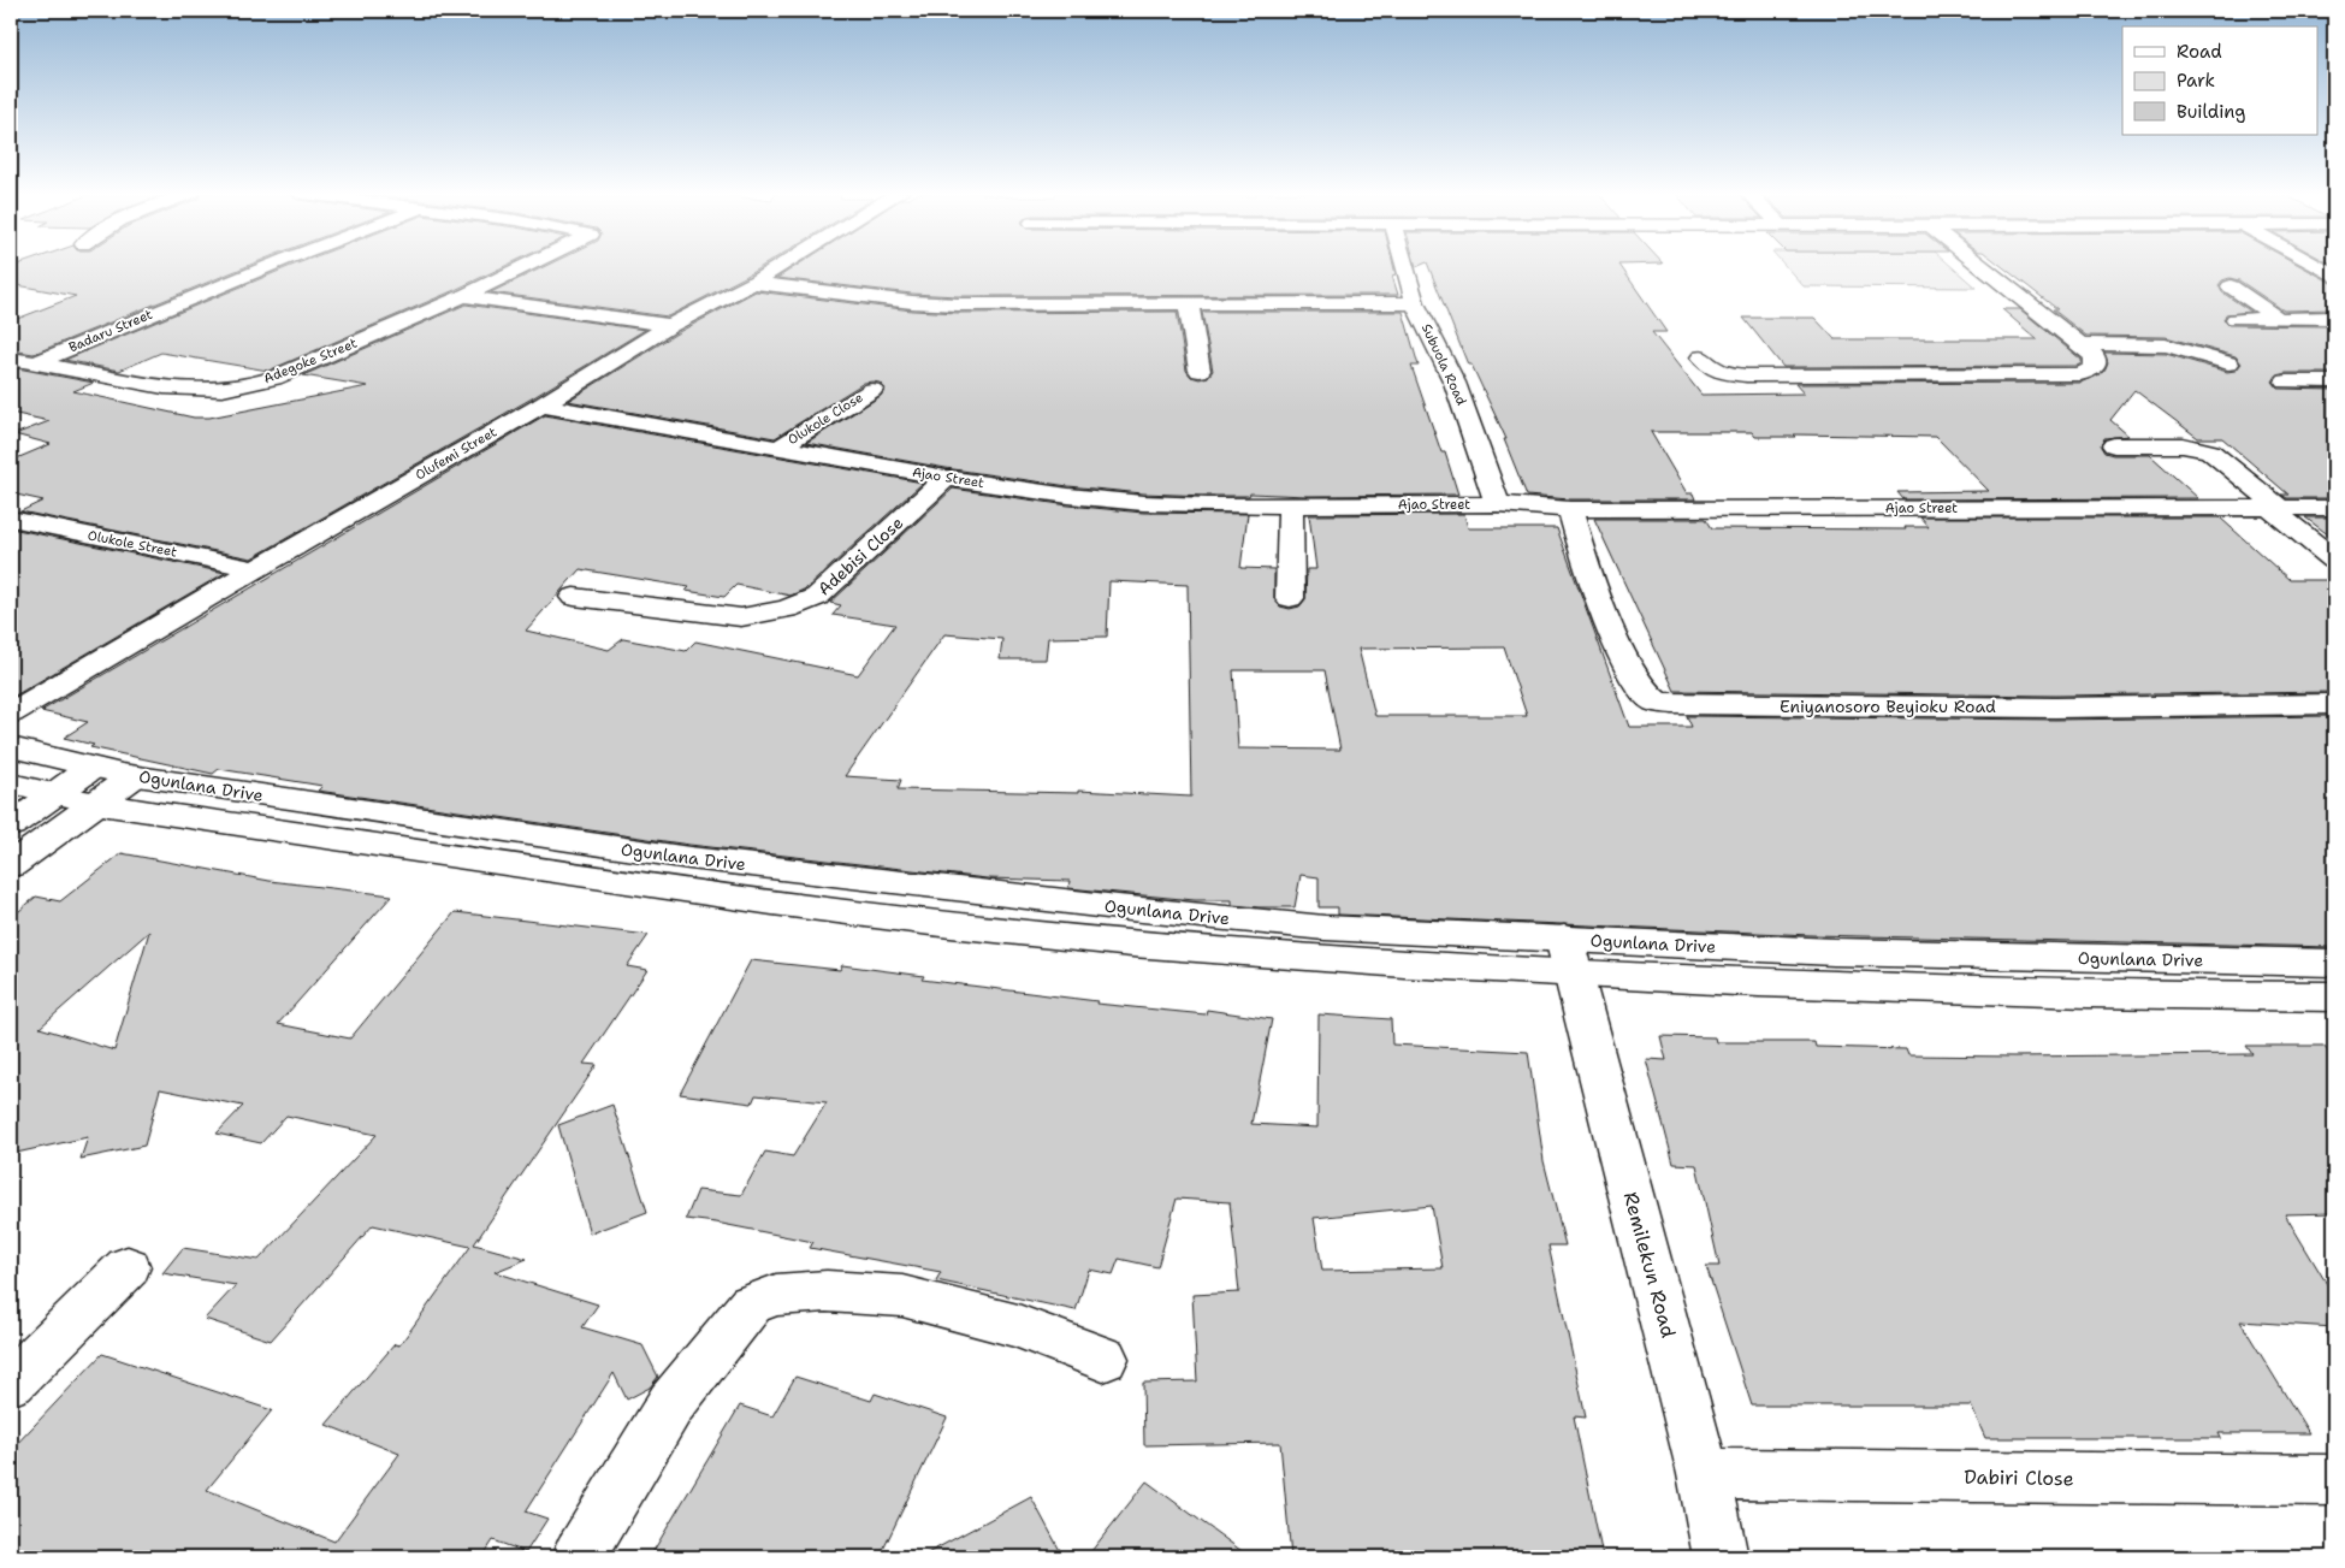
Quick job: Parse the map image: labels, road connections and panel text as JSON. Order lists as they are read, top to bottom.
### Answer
{
  "streets": {
    "street": [
      "Badaru Street",
      "Adegoke Street",
      "Subuola Road",
      "Olukole Close",
      "Olufemi Street",
      "Ajao Street",
      "Olukole Street",
      "Adebisi Close",
      "Eniyanosoro Beyioku Road",
      "Ogunlana Drive",
      "Remilekun Road",
      "Dabiri Close"
    ]
  },
  "crossings": [
    ["Badaru Street", "Adegoke Street"],
    ["Subuola Road", "Ajao Street"],
    ["Olukole Close", "Ajao Street"],
    ["Olufemi Street", "Ajao Street"],
    ["Olufemi Street", "Olukole Street"],
    ["Ajao Street", "Adebisi Close"],
    ["Ajao Street", "Eniyanosoro Beyioku Road"],
    ["Ogunlana Drive", "Remilekun Road"],
    ["Remilekun Road", "Dabiri Close"]
  ],
  "legend": ["Road", "Park", "Building"]
}
